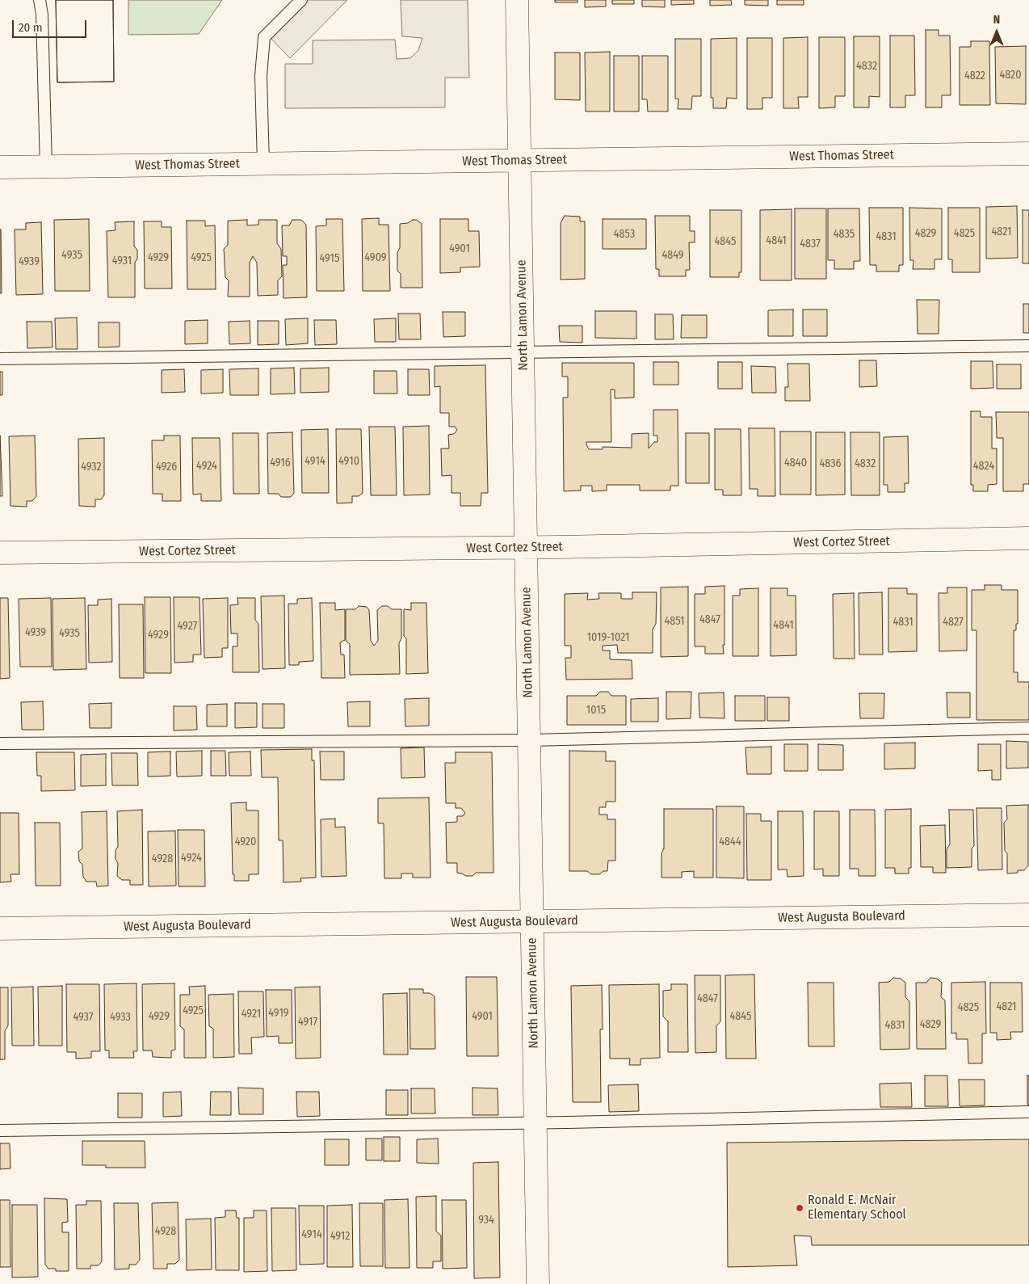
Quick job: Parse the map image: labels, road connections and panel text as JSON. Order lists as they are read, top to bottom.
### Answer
{
  "streets": {
    "street": [
      "West Thomas Street",
      "North Lamon Avenue",
      "West Cortez Street",
      "West Augusta Boulevard"
    ]
  },
  "crossings": [
    ["West Thomas Street", "North Lamon Avenue"],
    ["North Lamon Avenue", "West Cortez Street"],
    ["North Lamon Avenue", "West Augusta Boulevard"]
  ],
  "places": ["Ronald E. McNair Elementary School"],
  "house_numbers": [
    "4832",
    "4820",
    "4822",
    "4821",
    "4829",
    "4825",
    "4853",
    "4835",
    "4831",
    "4841",
    "4845",
    "4837",
    "4901",
    "4935",
    "4849",
    "4929",
    "4925",
    "4909",
    "4915",
    "4931",
    "4939",
    "4914",
    "4910",
    "4916",
    "4840",
    "4836",
    "4832",
    "4924",
    "4824",
    "4932",
    "4926",
    "4847",
    "4851",
    "4831",
    "4827",
    "4841",
    "4927",
    "4939",
    "4935",
    "4929",
    "1019-1021",
    "1015",
    "4920",
    "4844",
    "4924",
    "4928",
    "4847",
    "4821",
    "4825",
    "4925",
    "4919",
    "4921",
    "4929",
    "4901",
    "4845",
    "4937",
    "4933",
    "4917",
    "4829",
    "4831",
    "934",
    "4928",
    "4914",
    "4912"
  ],
  "scale_bar": "20 m",
  "north": "top"
}
